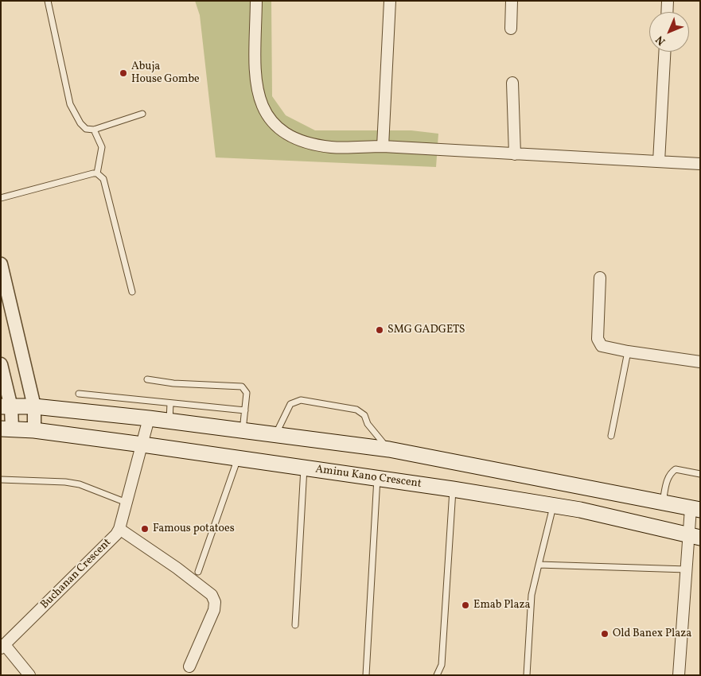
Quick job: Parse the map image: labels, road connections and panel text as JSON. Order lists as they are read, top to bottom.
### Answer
{
  "streets": {
    "main road": ["Aminu Kano Crescent"],
    "street": ["Buchanan Crescent"]
  },
  "crossings": [
    ["Aminu Kano Crescent", "Buchanan Crescent"]
  ],
  "places": [
    "Abuja House Gombe",
    "SMG GADGETS",
    "Famous potatoes",
    "Emab Plaza",
    "Old Banex Plaza"
  ],
  "north": "bottom left"
}
